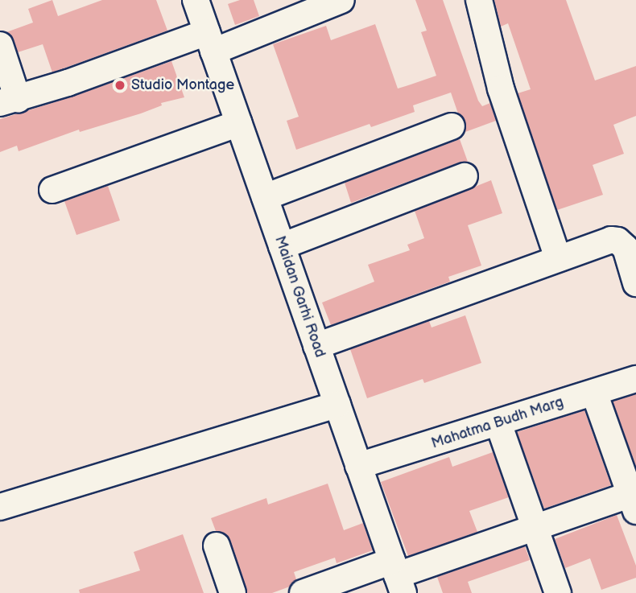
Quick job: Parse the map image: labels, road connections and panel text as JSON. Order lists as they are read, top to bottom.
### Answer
{
  "streets": {
    "street": ["Maidan Garhi Road", "Mahatma Budh Marg"]
  },
  "crossings": [
    ["Maidan Garhi Road", "Mahatma Budh Marg"]
  ],
  "places": ["Studio Montage"]
}
